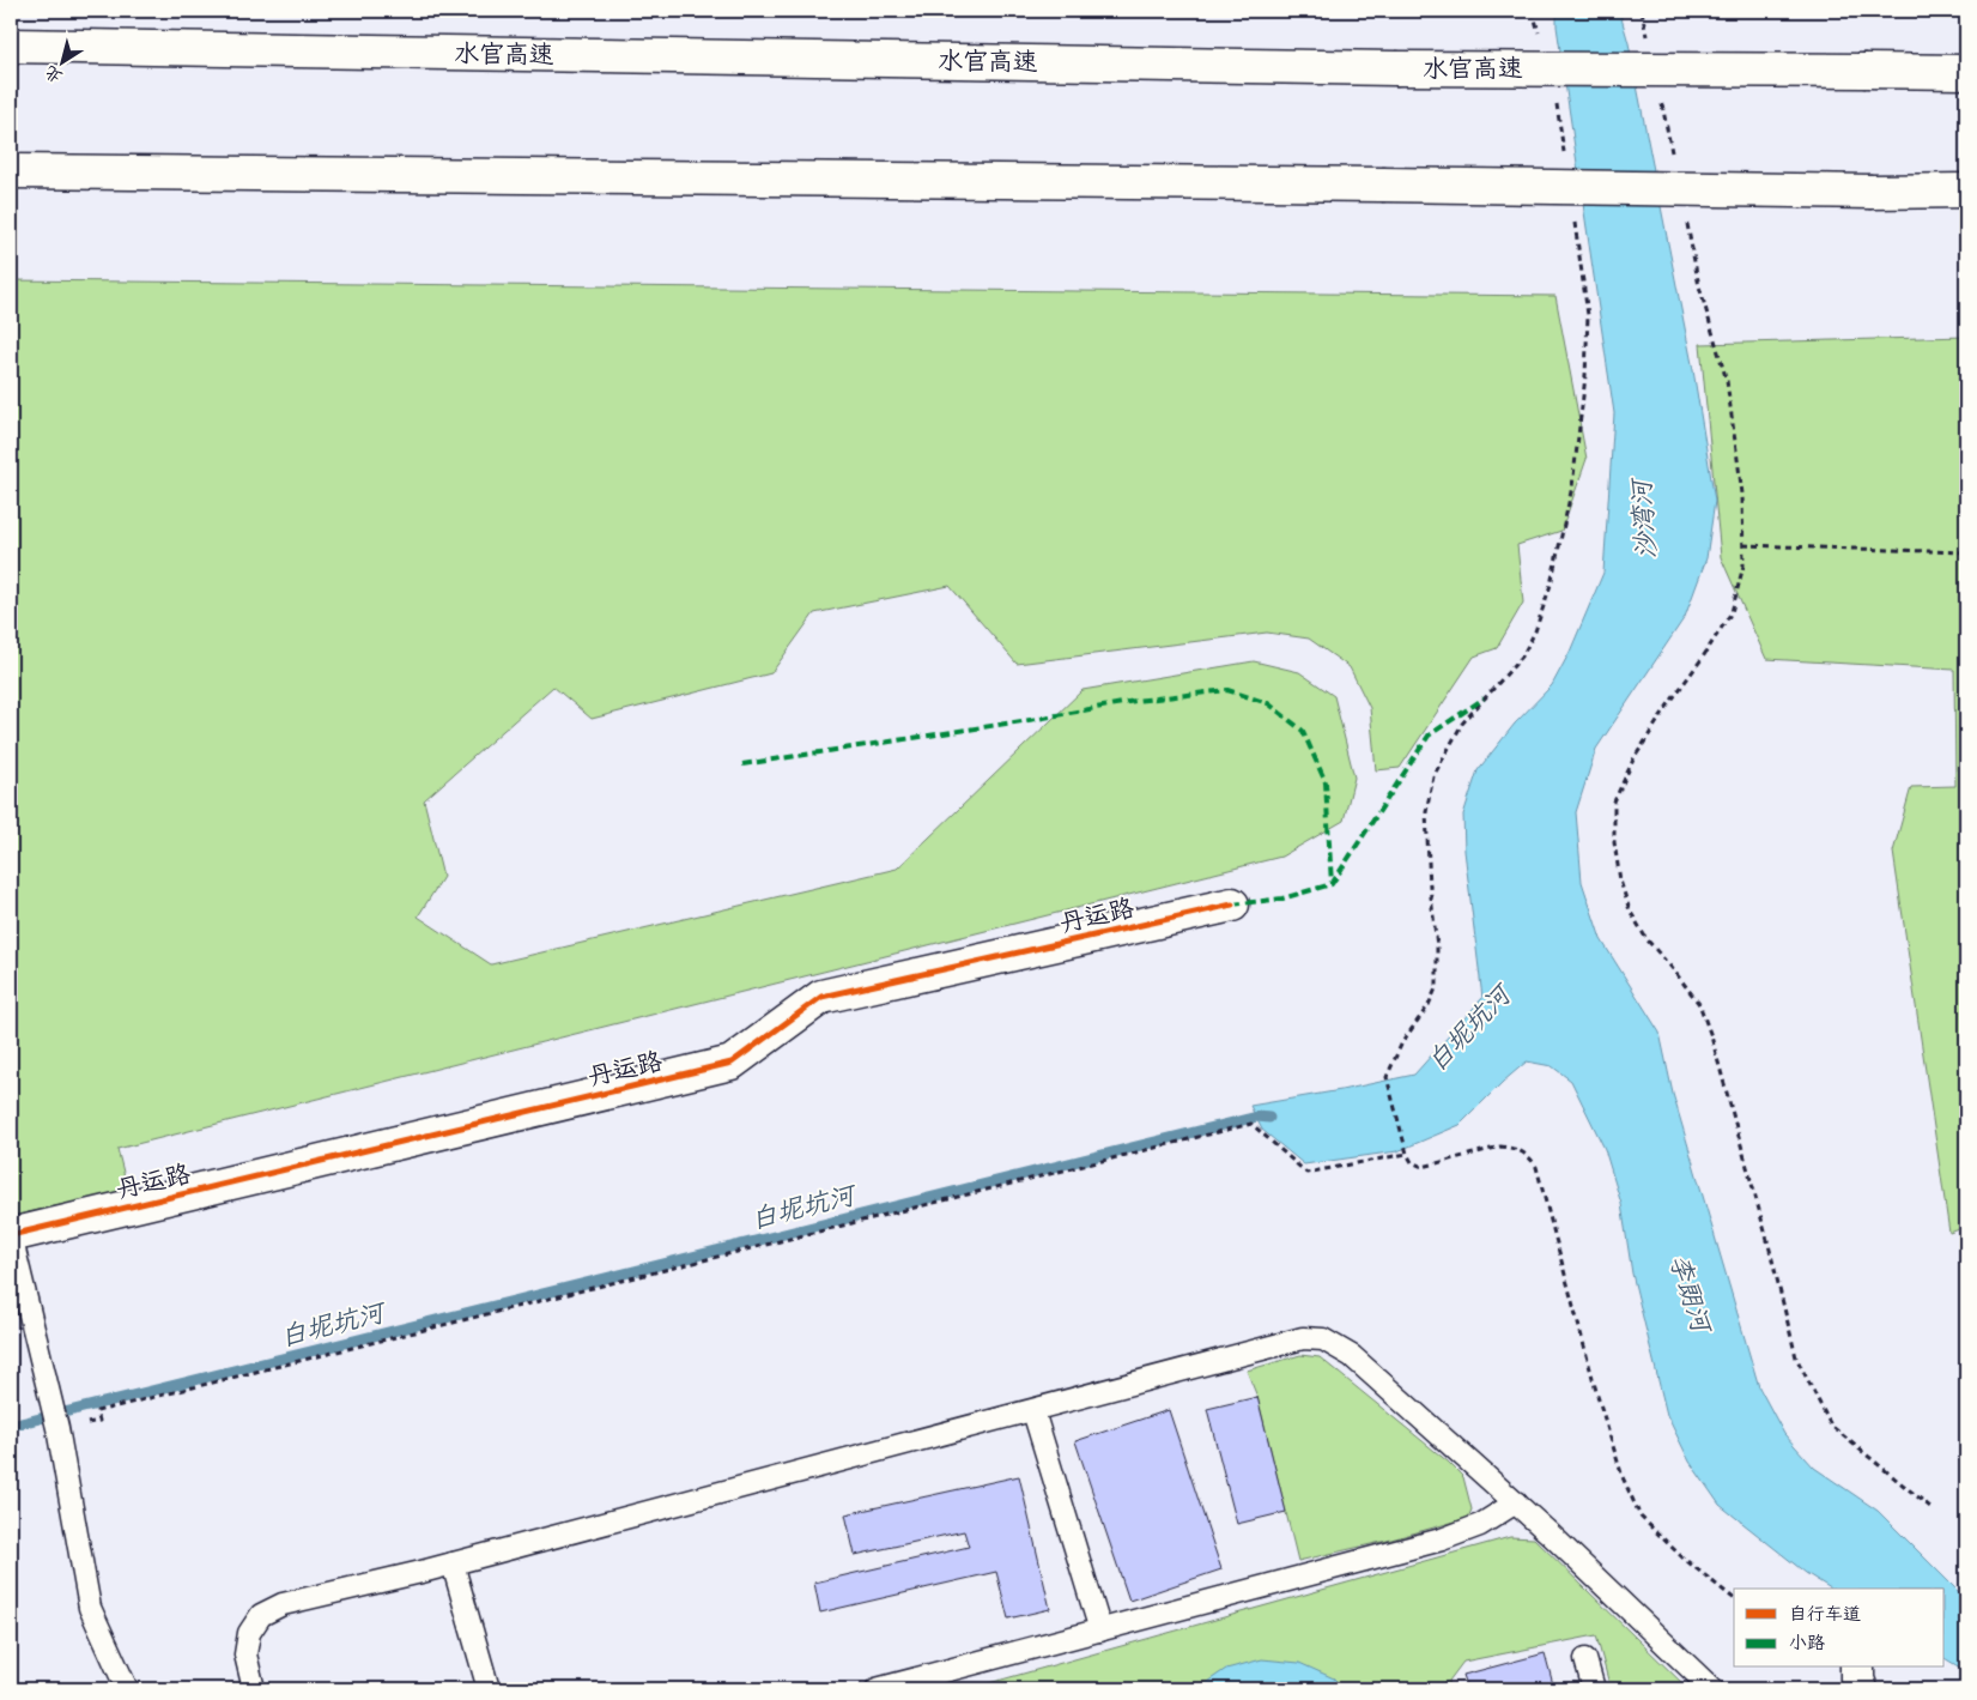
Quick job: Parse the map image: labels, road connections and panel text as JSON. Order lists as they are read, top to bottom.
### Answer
{
  "streets": {
    "main road": ["水官高速", "丹运路"]
  },
  "water": ["沙湾河", "白坭坑河", "李朗河"],
  "legend": ["自行车道", "小路"],
  "north": "bottom left"
}
